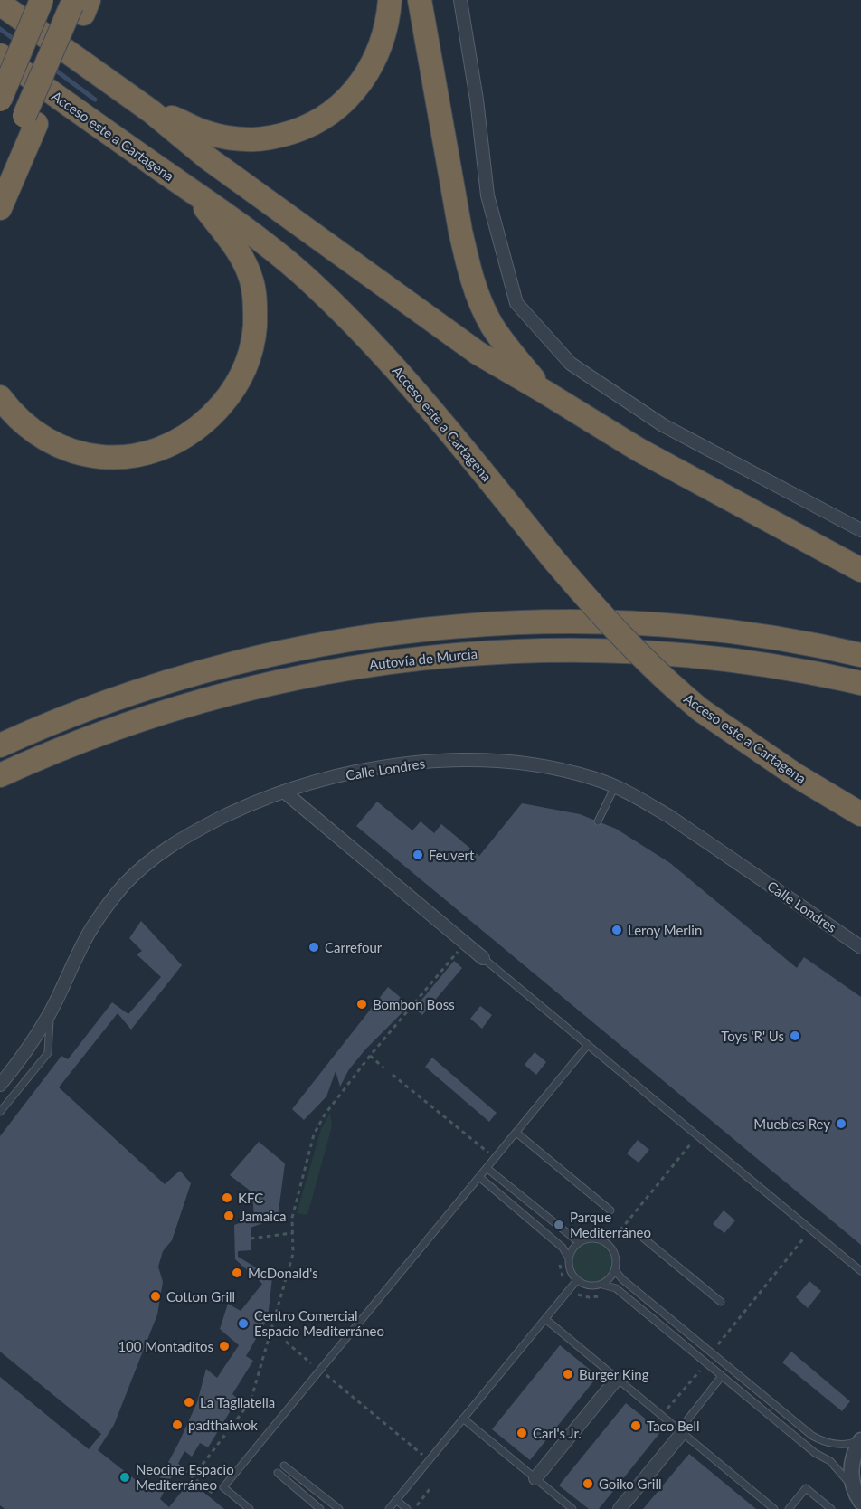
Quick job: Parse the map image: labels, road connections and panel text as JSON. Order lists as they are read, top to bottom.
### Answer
{
  "streets": {
    "highway": ["Acceso este a Cartagena", "Autovía de Murcia"],
    "street": ["Calle Londres"]
  },
  "places": [
    "Feuvert",
    "Leroy Merlin",
    "Carrefour",
    "Bombon Boss",
    "Toys 'R' Us",
    "Muebles Rey",
    "KFC",
    "Jamaica",
    "Parque Mediterráneo",
    "McDonald's",
    "Cotton Grill",
    "Centro Comercial Espacio Mediterráneo",
    "100 Montaditos",
    "Burger King",
    "La Tagliatella",
    "padthaiwok",
    "Taco Bell",
    "Carl's Jr.",
    "Neocine Espacio Mediterráneo",
    "Goiko Grill"
  ]
}
